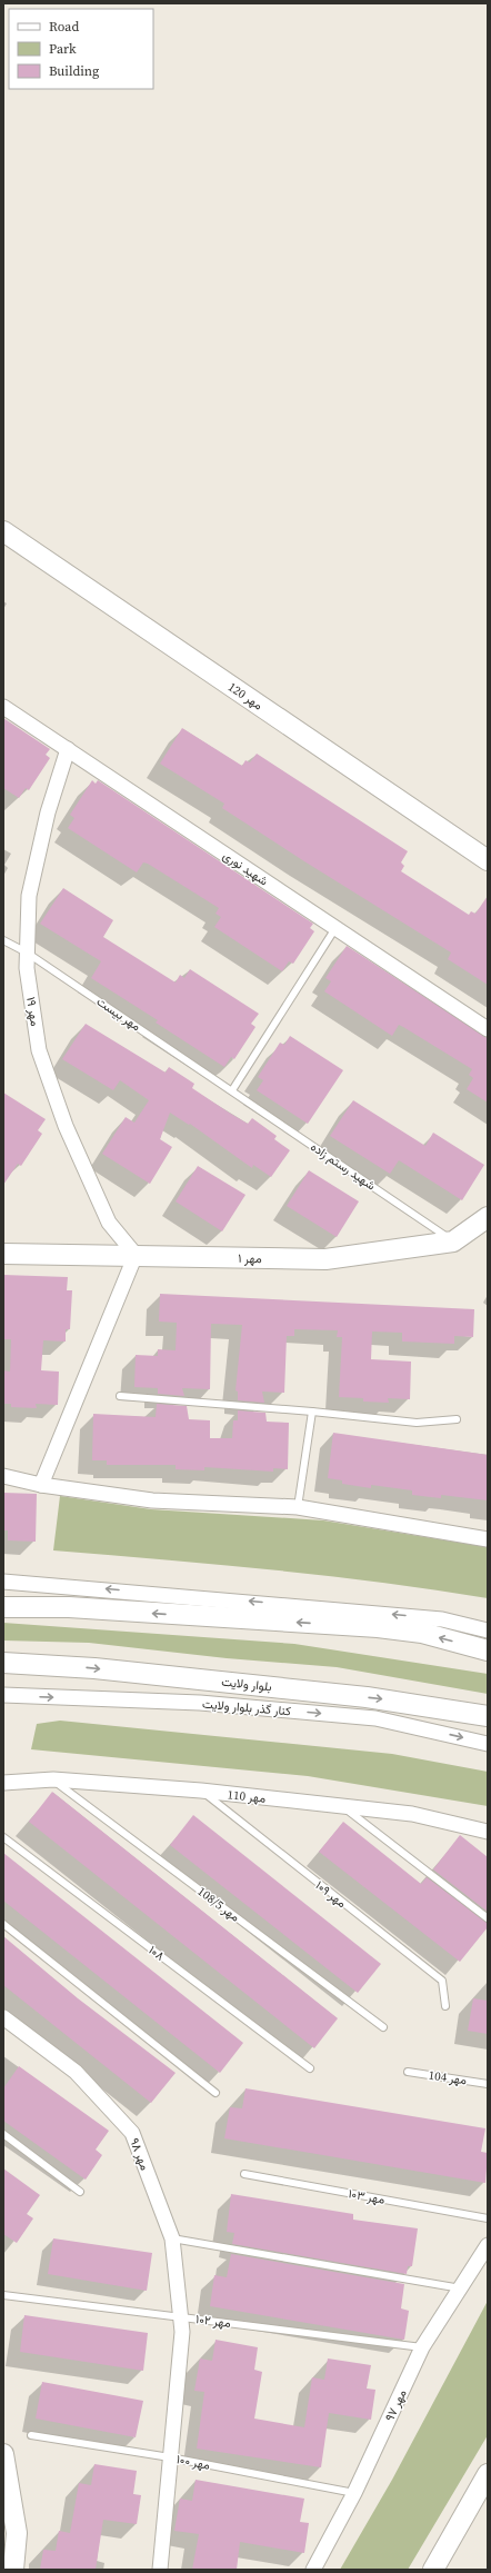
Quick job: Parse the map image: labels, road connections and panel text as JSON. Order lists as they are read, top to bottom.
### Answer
{
  "streets": {
    "street": [
      "مهر 120",
      "شهید نوری",
      "مهر ۱۹",
      "مهر ۱",
      "بلوار ولایت",
      "کنار گذر بلوار ولایت",
      "مهر 110",
      "مهر ۹۸",
      "مهر ۹۷"
    ],
    "lane": [
      "مهر بیست",
      "شهید رستم زاده",
      "مهر ۱۰۹",
      "مهر 108/5",
      "۱۰۸",
      "مهر 104",
      "مهر ۱۰۳",
      "مهر ۱۰۲",
      "مهر ۱۰۰"
    ]
  },
  "crossings": [
    ["شهید نوری", "مهر ۱۹"],
    ["مهر ۱۹", "مهر بیست"],
    ["مهر ۱۹", "مهر ۱"],
    ["مهر بیست", "شهید رستم زاده"],
    ["شهید رستم زاده", "مهر ۱"],
    ["مهر 110", "مهر ۱۰۹"],
    ["مهر 110", "مهر 108/5"],
    ["مهر ۹۸", "مهر ۱۰۲"],
    ["مهر ۹۸", "مهر ۱۰۰"],
    ["مهر ۱۰۲", "مهر ۹۷"],
    ["مهر ۹۷", "مهر ۱۰۰"]
  ],
  "legend": ["Road", "Park", "Building"]
}
